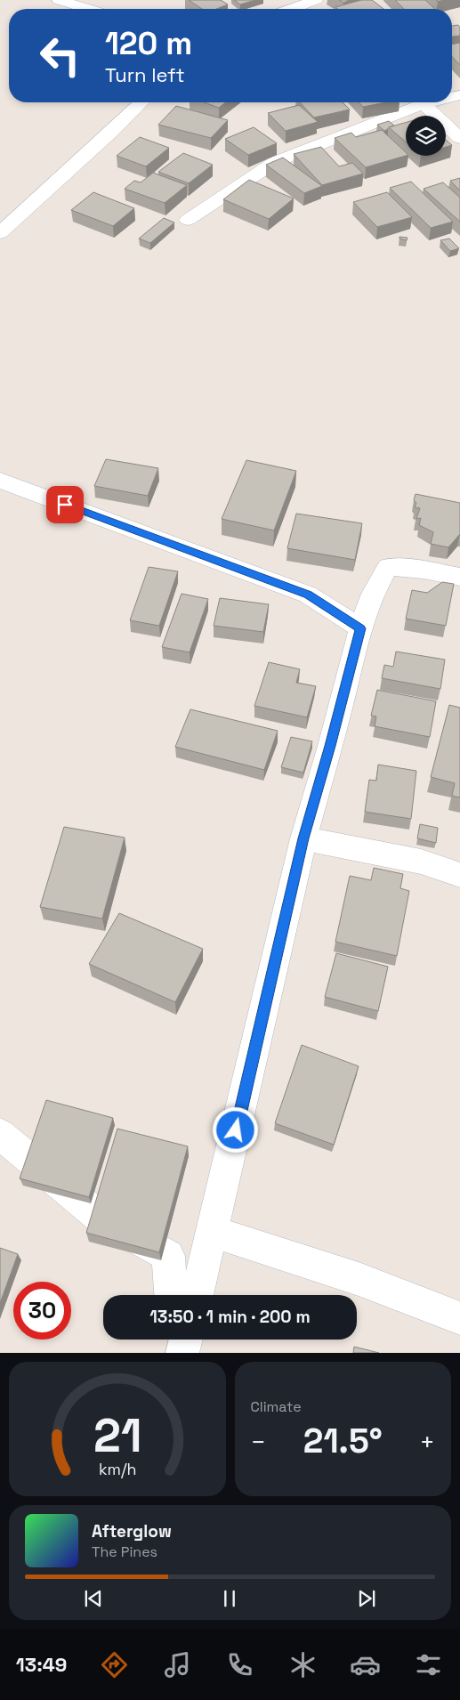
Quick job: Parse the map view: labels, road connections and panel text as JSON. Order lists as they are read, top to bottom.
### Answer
{
  "page": {
    "turn": ["120 m", "Turn left"],
    "limit": "30",
    "trip": "13:50 · 1 min · 200 m",
    "tile": "Climate",
    "heat": ["−", "21.5°", "+"],
    "song": ["Afterglow", "The Pines"],
    "tabs": "13:49",
    "gauge": ["21", "km/h"]
  }
}
